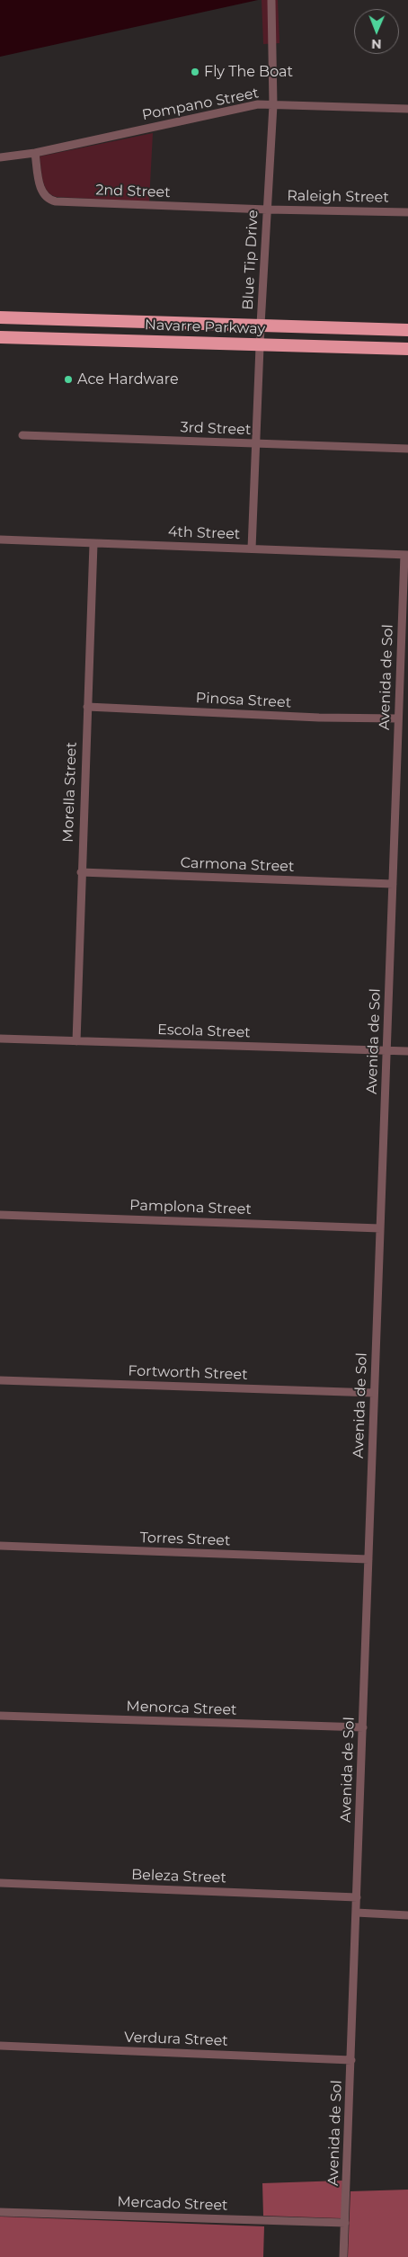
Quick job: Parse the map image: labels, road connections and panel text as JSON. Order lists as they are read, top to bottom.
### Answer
{
  "streets": {
    "highway": ["Navarre Parkway"],
    "street": [
      "Pompano Street",
      "2nd Street",
      "Raleigh Street",
      "Blue Tip Drive",
      "3rd Street",
      "4th Street",
      "Avenida de Sol",
      "Pinosa Street",
      "Morella Street",
      "Carmona Street",
      "Escola Street",
      "Pamplona Street",
      "Fortworth Street",
      "Torres Street",
      "Menorca Street",
      "Beleza Street",
      "Verdura Street",
      "Mercado Street"
    ]
  },
  "crossings": [
    ["Pompano Street", "2nd Street"],
    ["Pompano Street", "Blue Tip Drive"],
    ["2nd Street", "Raleigh Street"],
    ["2nd Street", "Blue Tip Drive"],
    ["Raleigh Street", "Blue Tip Drive"],
    ["Blue Tip Drive", "Navarre Parkway"],
    ["Blue Tip Drive", "3rd Street"],
    ["Blue Tip Drive", "4th Street"],
    ["4th Street", "Avenida de Sol"],
    ["4th Street", "Morella Street"],
    ["Avenida de Sol", "Pinosa Street"],
    ["Avenida de Sol", "Carmona Street"],
    ["Avenida de Sol", "Escola Street"],
    ["Avenida de Sol", "Pamplona Street"],
    ["Avenida de Sol", "Fortworth Street"],
    ["Avenida de Sol", "Torres Street"],
    ["Avenida de Sol", "Menorca Street"],
    ["Avenida de Sol", "Beleza Street"],
    ["Avenida de Sol", "Verdura Street"],
    ["Avenida de Sol", "Mercado Street"],
    ["Pinosa Street", "Morella Street"],
    ["Morella Street", "Carmona Street"],
    ["Morella Street", "Escola Street"]
  ],
  "places": ["Fly The Boat", "Ace Hardware"],
  "north": "bottom"
}
